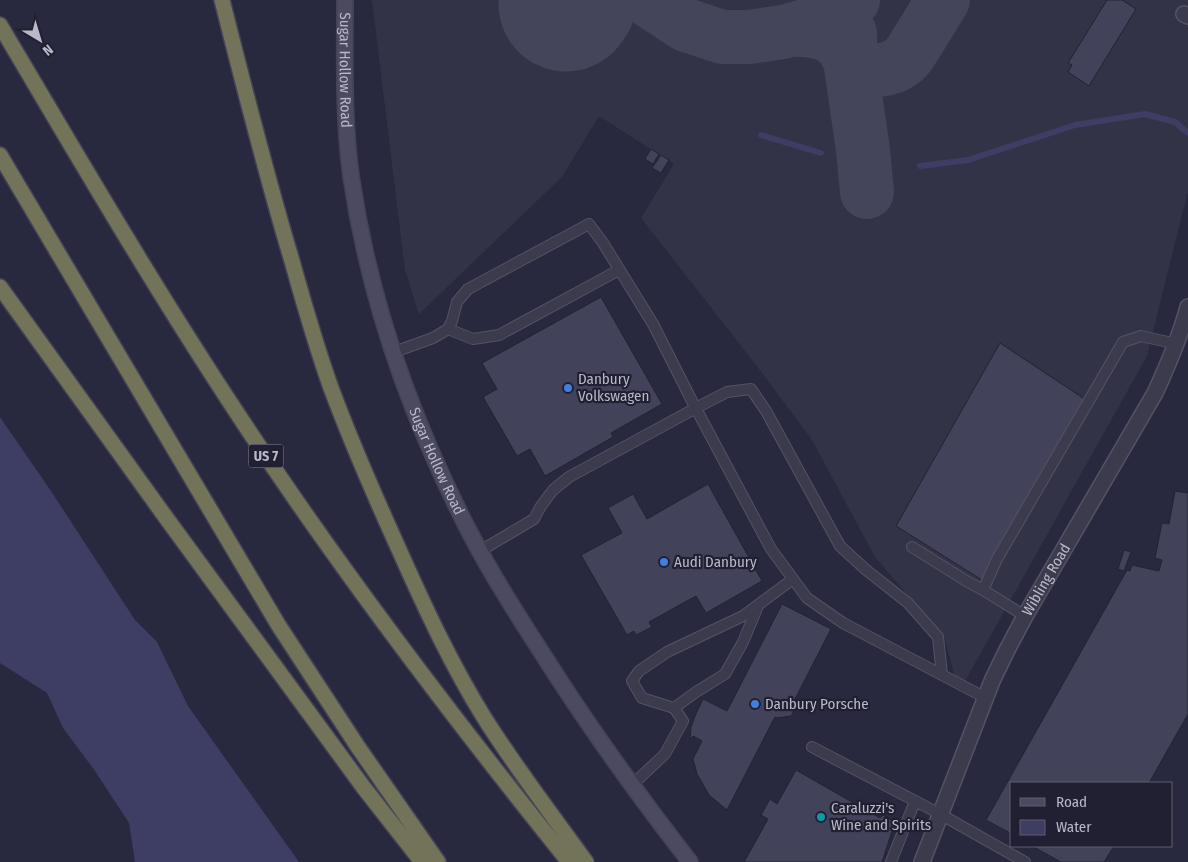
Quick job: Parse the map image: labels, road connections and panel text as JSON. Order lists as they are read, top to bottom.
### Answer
{
  "streets": {
    "highway": ["US 7"],
    "street": ["Sugar Hollow Road", "Wibling Road"]
  },
  "places": [
    "Danbury Volkswagen",
    "Audi Danbury",
    "Danbury Porsche",
    "Caraluzzi's Wine and Spirits"
  ],
  "legend": ["Road", "Water"],
  "north": "bottom right"
}
